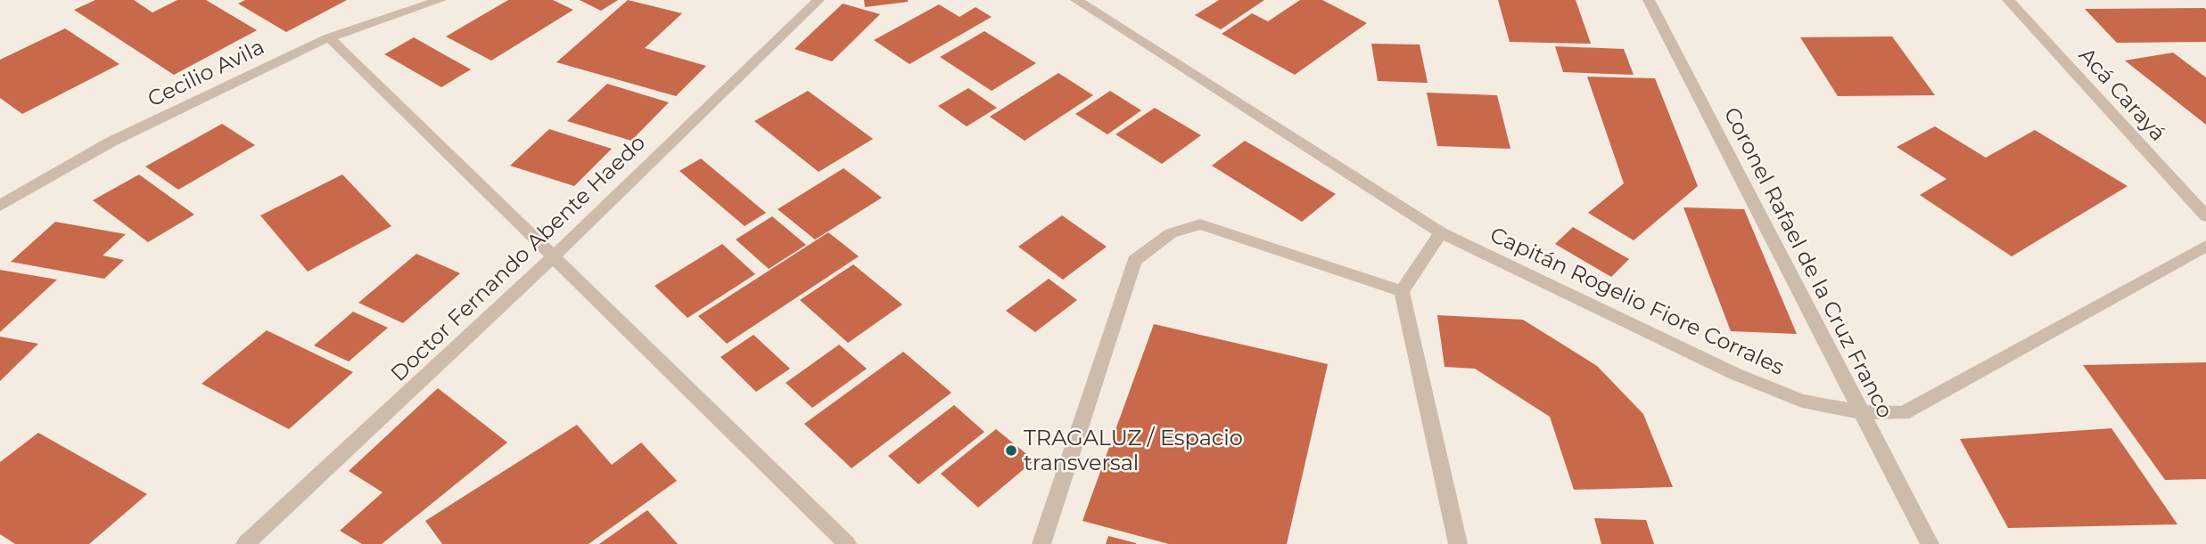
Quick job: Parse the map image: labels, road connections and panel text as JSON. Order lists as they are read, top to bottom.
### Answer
{
  "streets": {
    "street": [
      "Cecilio Avila",
      "Acá Carayá",
      "Doctor Fernando Abente Haedo",
      "Coronel Rafael de la Cruz Franco",
      "Capitán Rogelio Fiore Corrales"
    ]
  },
  "crossings": [
    ["Coronel Rafael de la Cruz Franco", "Capitán Rogelio Fiore Corrales"]
  ],
  "places": ["TRAGALUZ / Espacio transversal"]
}
